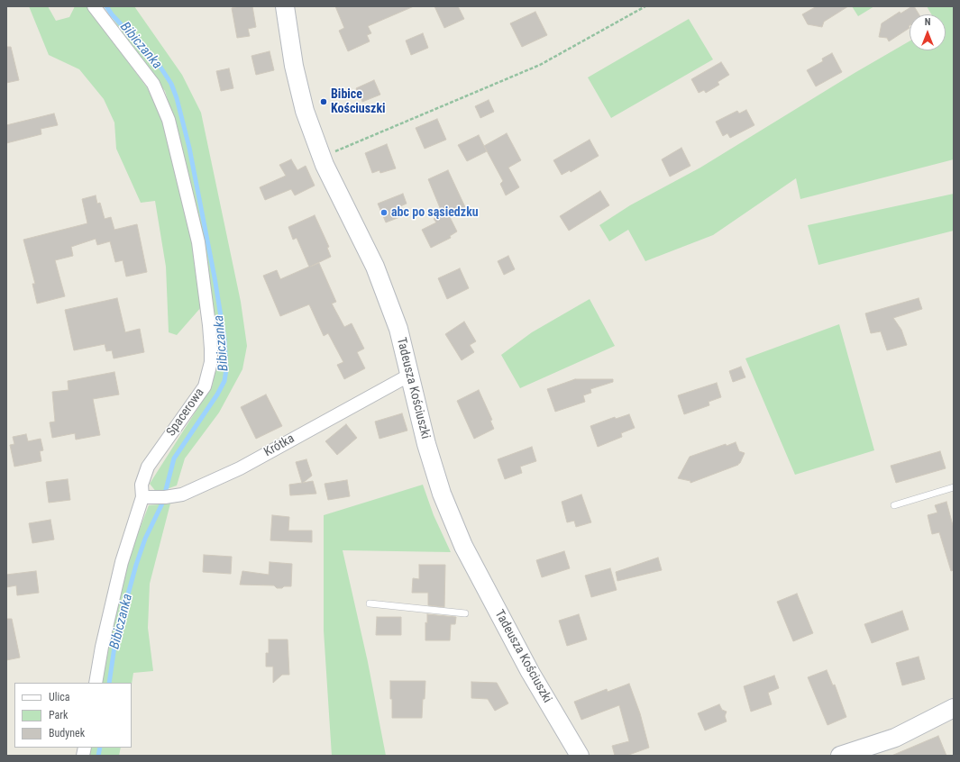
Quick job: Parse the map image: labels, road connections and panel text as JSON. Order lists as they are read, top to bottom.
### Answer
{
  "streets": {
    "street": ["Tadeusza Kościuszki", "Spacerowa", "Krótka"]
  },
  "crossings": [
    ["Tadeusza Kościuszki", "Krótka"],
    ["Spacerowa", "Krótka"]
  ],
  "water": ["Bibiczanka"],
  "places": ["Bibice Kościuszki", "abc po sąsiedzku"],
  "legend": ["Ulica", "Park", "Budynek"],
  "north": "top"
}
